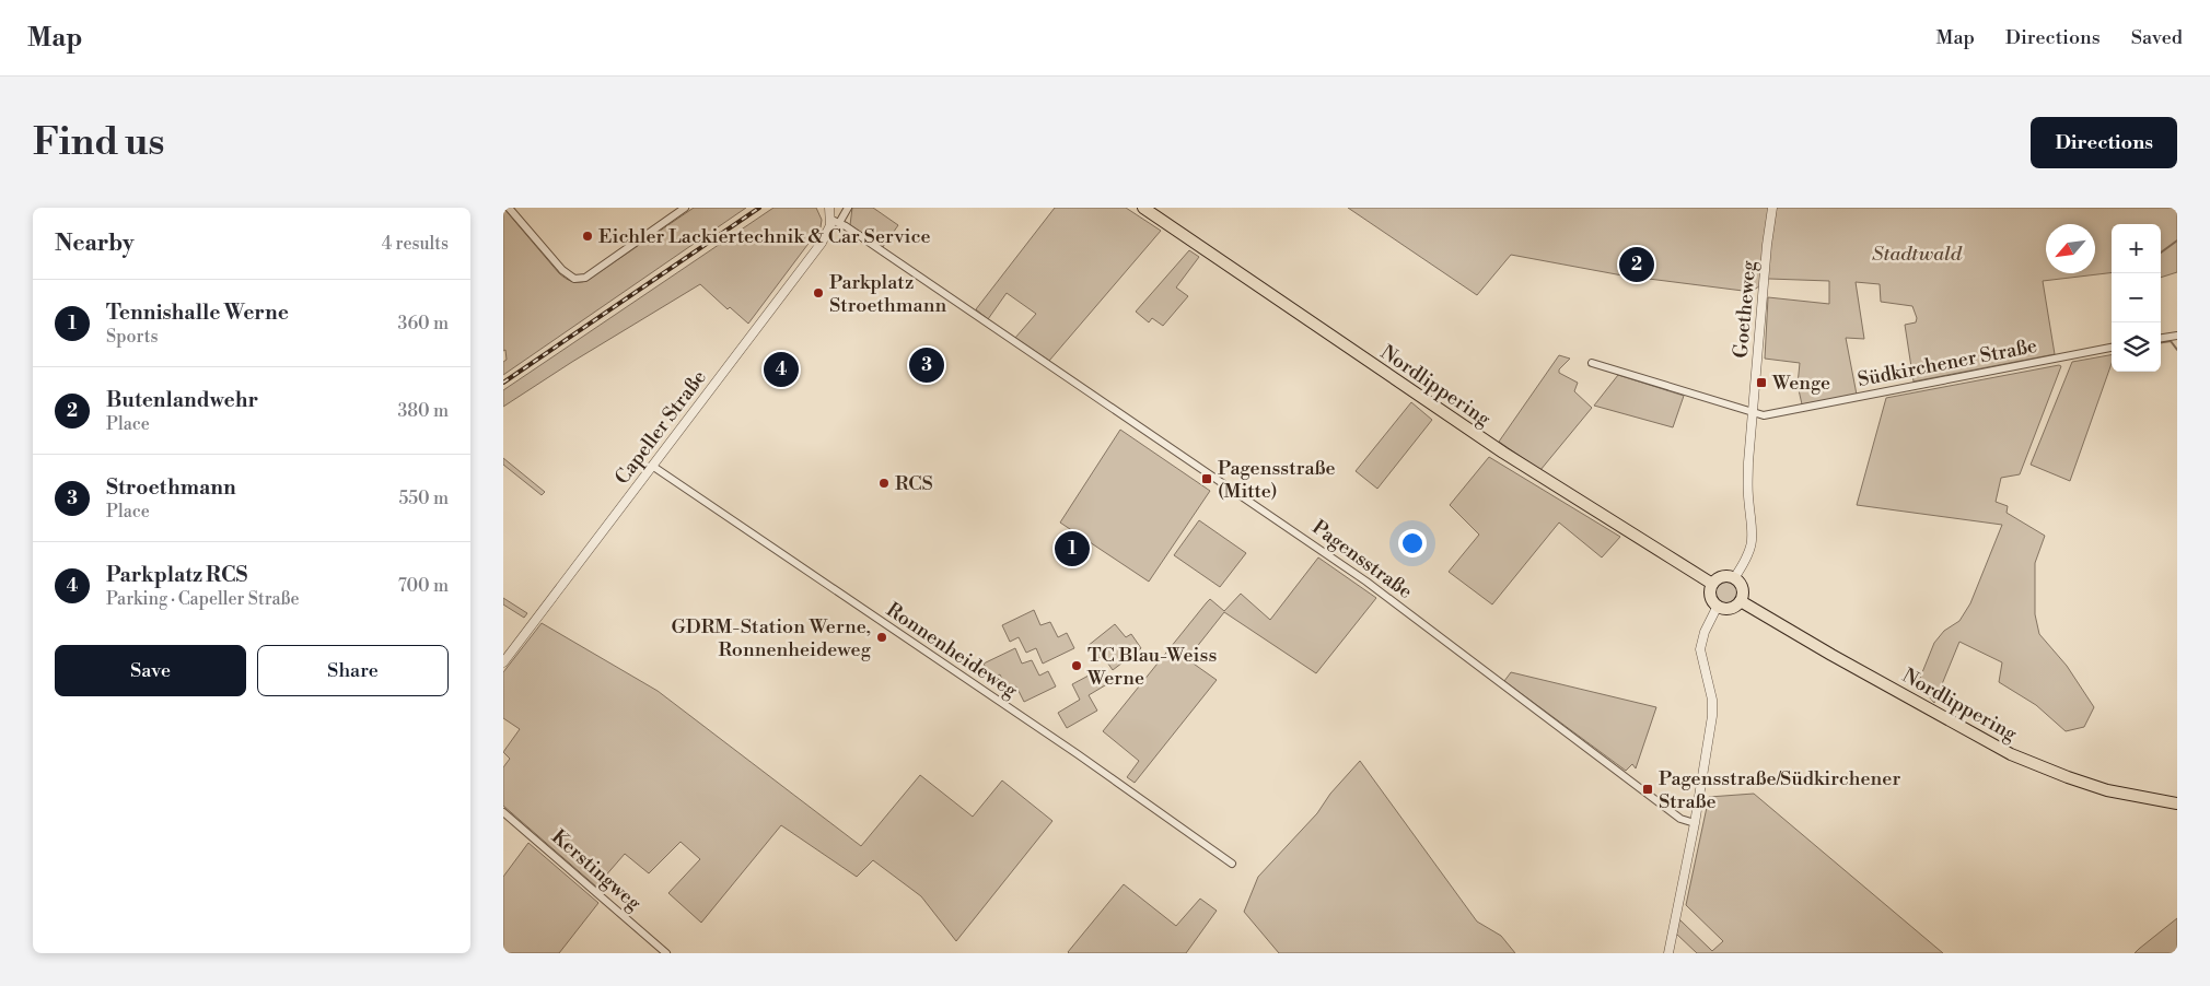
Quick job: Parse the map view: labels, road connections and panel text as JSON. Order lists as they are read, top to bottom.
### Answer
{
  "streets": {
    "main road": ["Nordlippering"],
    "street": [
      "Goetheweg",
      "Südkirchener Straße",
      "Capeller Straße",
      "Pagensstraße",
      "Ronnenheideweg",
      "Kerstingweg"
    ]
  },
  "crossings": [
    ["Goetheweg", "Südkirchener Straße"],
    ["Capeller Straße", "Pagensstraße"],
    ["Capeller Straße", "Ronnenheideweg"]
  ],
  "parks": ["Stadtwald"],
  "places": {
    "other": [
      "Eichler Lackiertechnik & Car Service",
      "Parkplatz Stroethmann",
      "RCS",
      "GDRM-Station Werne, Ronnenheideweg",
      "TC Blau-Weiss Werne"
    ],
    "transit": ["Wenge", "Pagensstraße (Mitte)", "Pagensstraße/Südkirchener Straße"]
  },
  "north": "bottom left",
  "page": {
    "header": "Map",
    "nav": ["Map", "Directions", "Saved"],
    "buttons": [
      "Directions",
      ["Save", "Share"]
    ],
    "title": "Find us",
    "heading": ["Nearby", "4 results"],
    "map_buttons": ["+", "−"],
    "pins": [
      "2",
      "3",
      "4",
      "1"
    ],
    "list": [
      {
        "mark": "1",
        "name": "Tennishalle Werne",
        "note": "Sports",
        "value": "360 m"
      },
      {
        "mark": "2",
        "name": "Butenlandwehr",
        "note": "Place",
        "value": "380 m"
      },
      {
        "mark": "3",
        "name": "Stroethmann",
        "note": "Place",
        "value": "550 m"
      },
      {
        "mark": "4",
        "name": "Parkplatz RCS",
        "note": "Parking · Capeller Straße",
        "value": "700 m"
      }
    ]
  }
}
